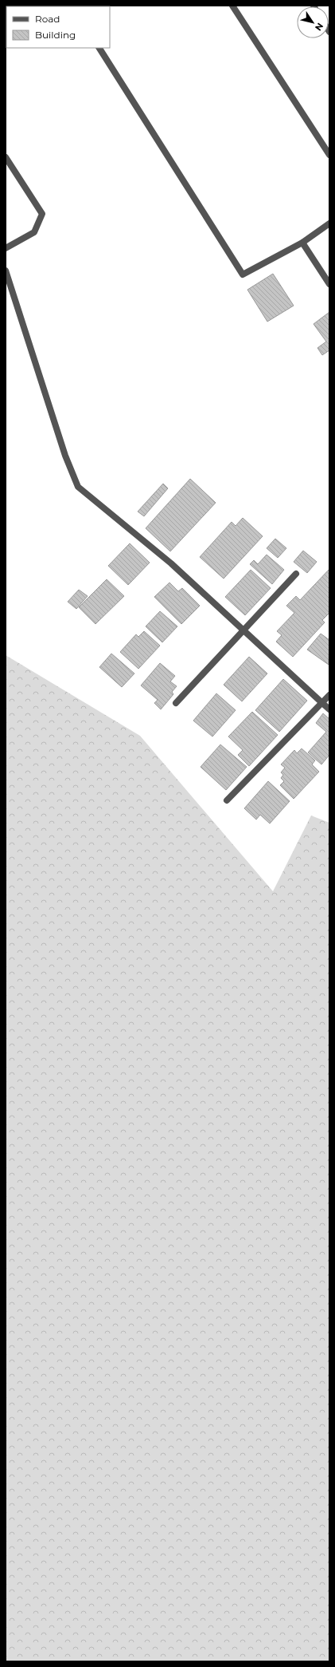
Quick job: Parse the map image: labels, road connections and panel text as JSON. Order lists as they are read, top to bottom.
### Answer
{
  "legend": ["Road", "Building"],
  "north": "bottom right"
}
